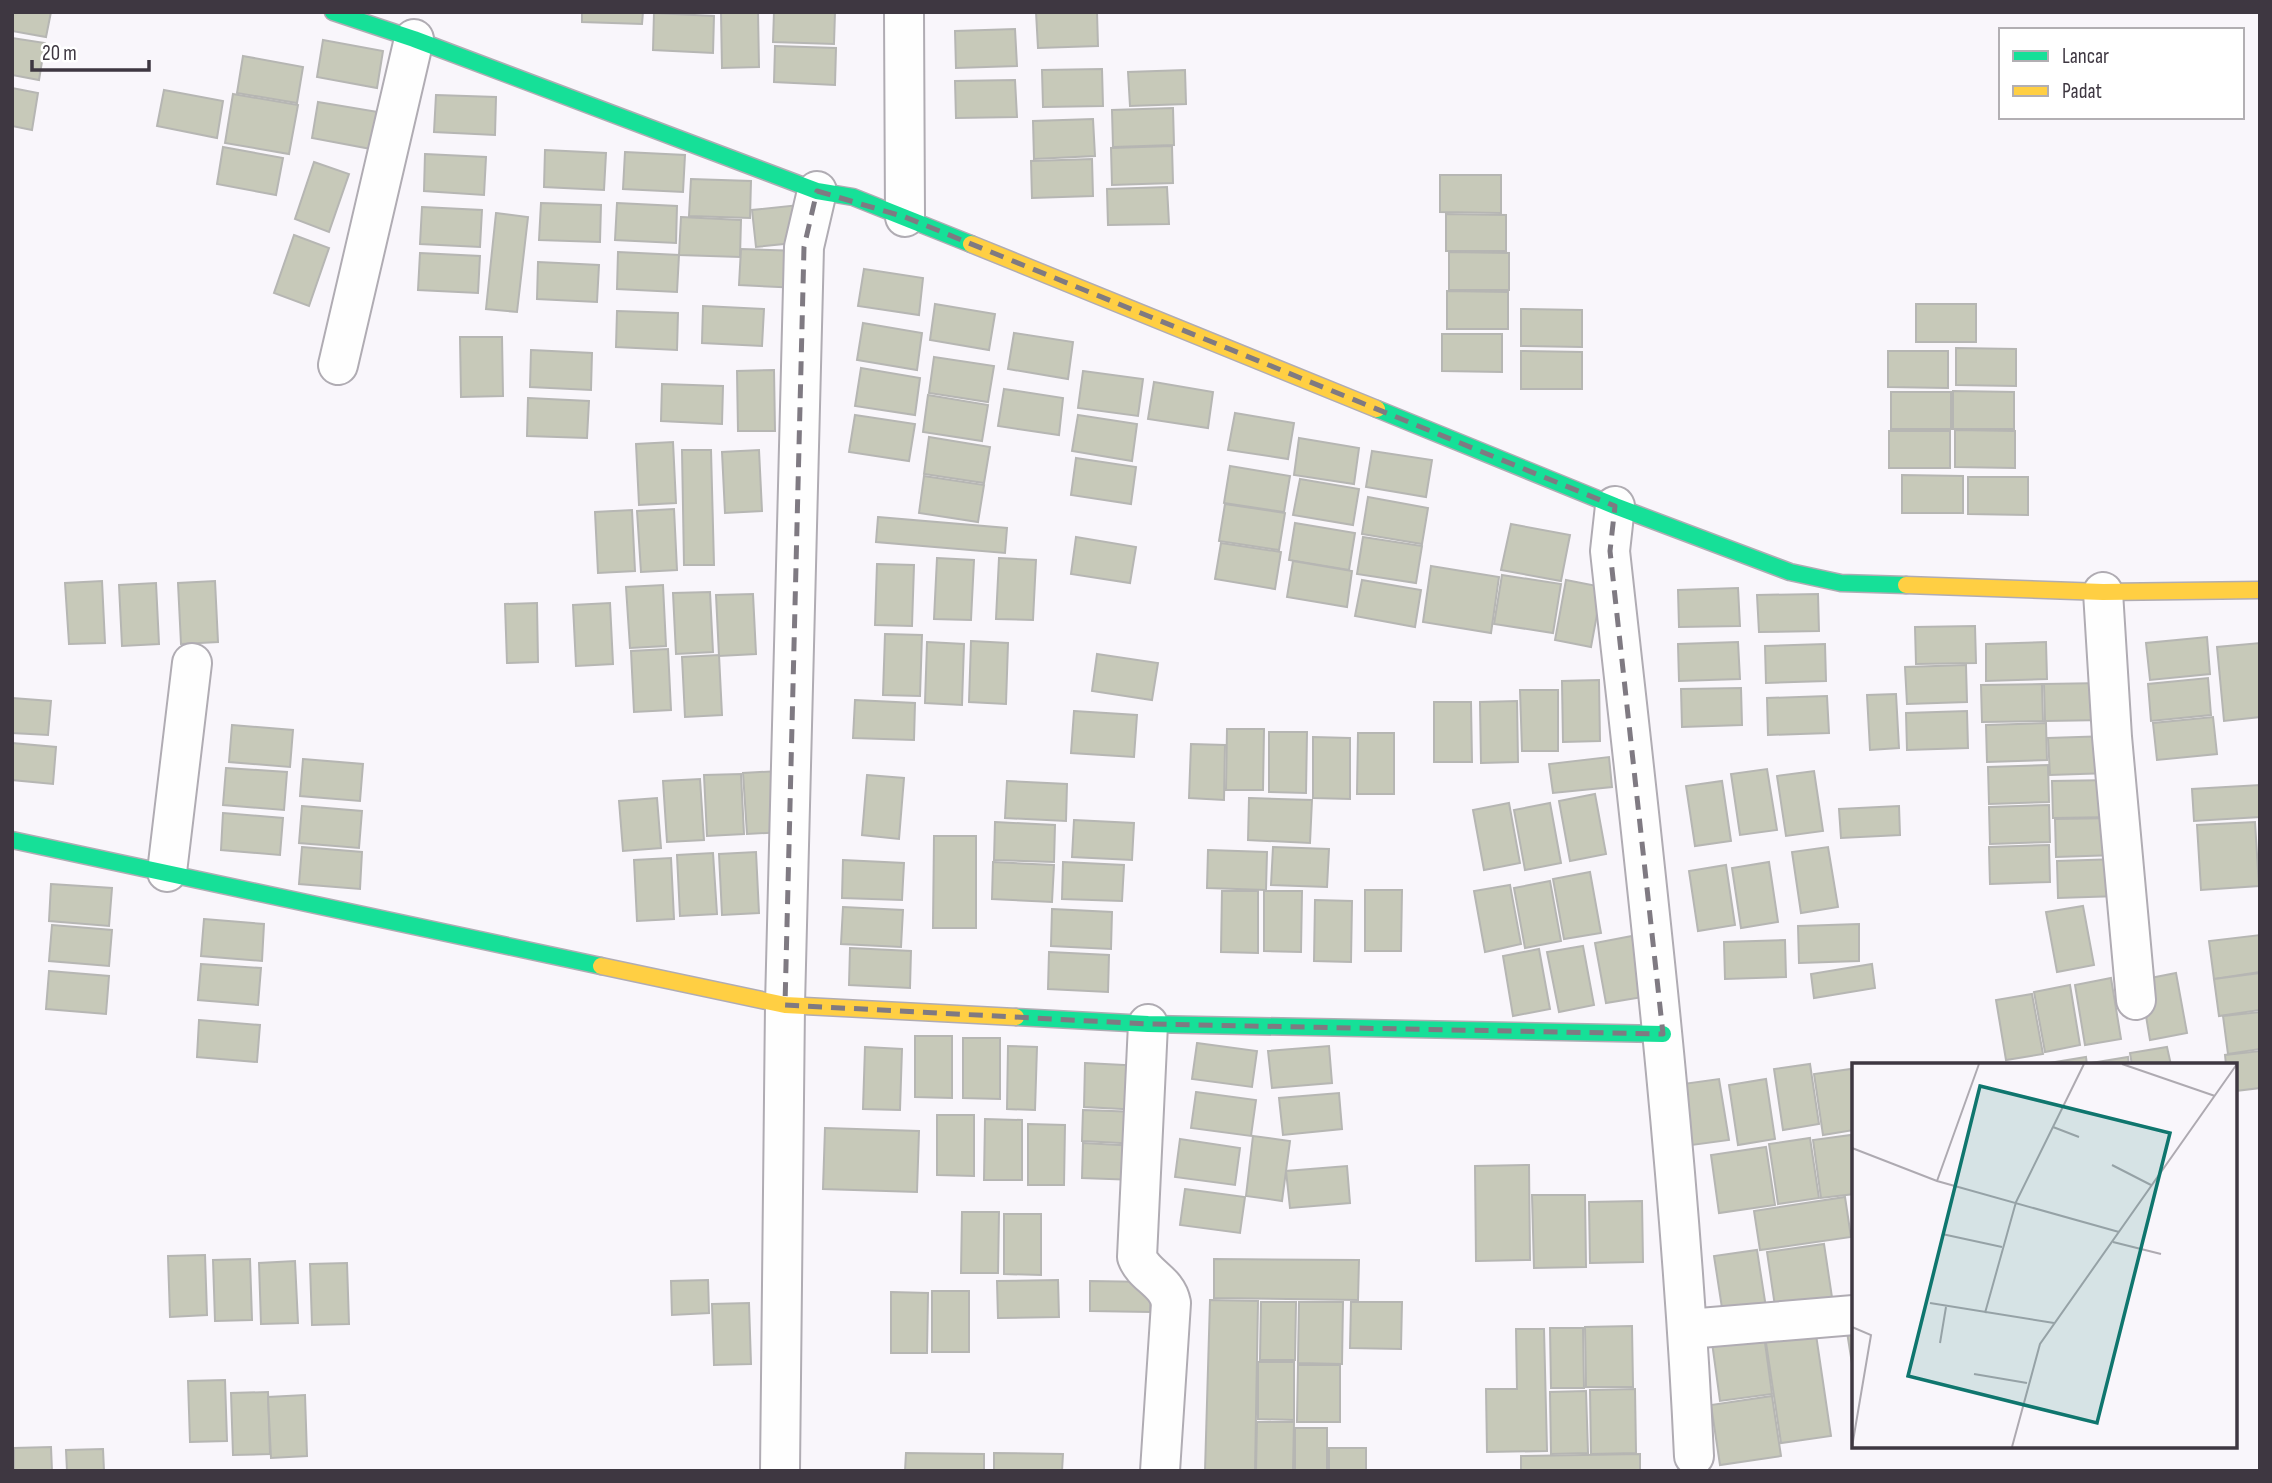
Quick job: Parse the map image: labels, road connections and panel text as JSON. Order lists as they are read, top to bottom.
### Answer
{
  "legend": ["Lancar", "Padat"],
  "scale_bar": "20 m"
}
